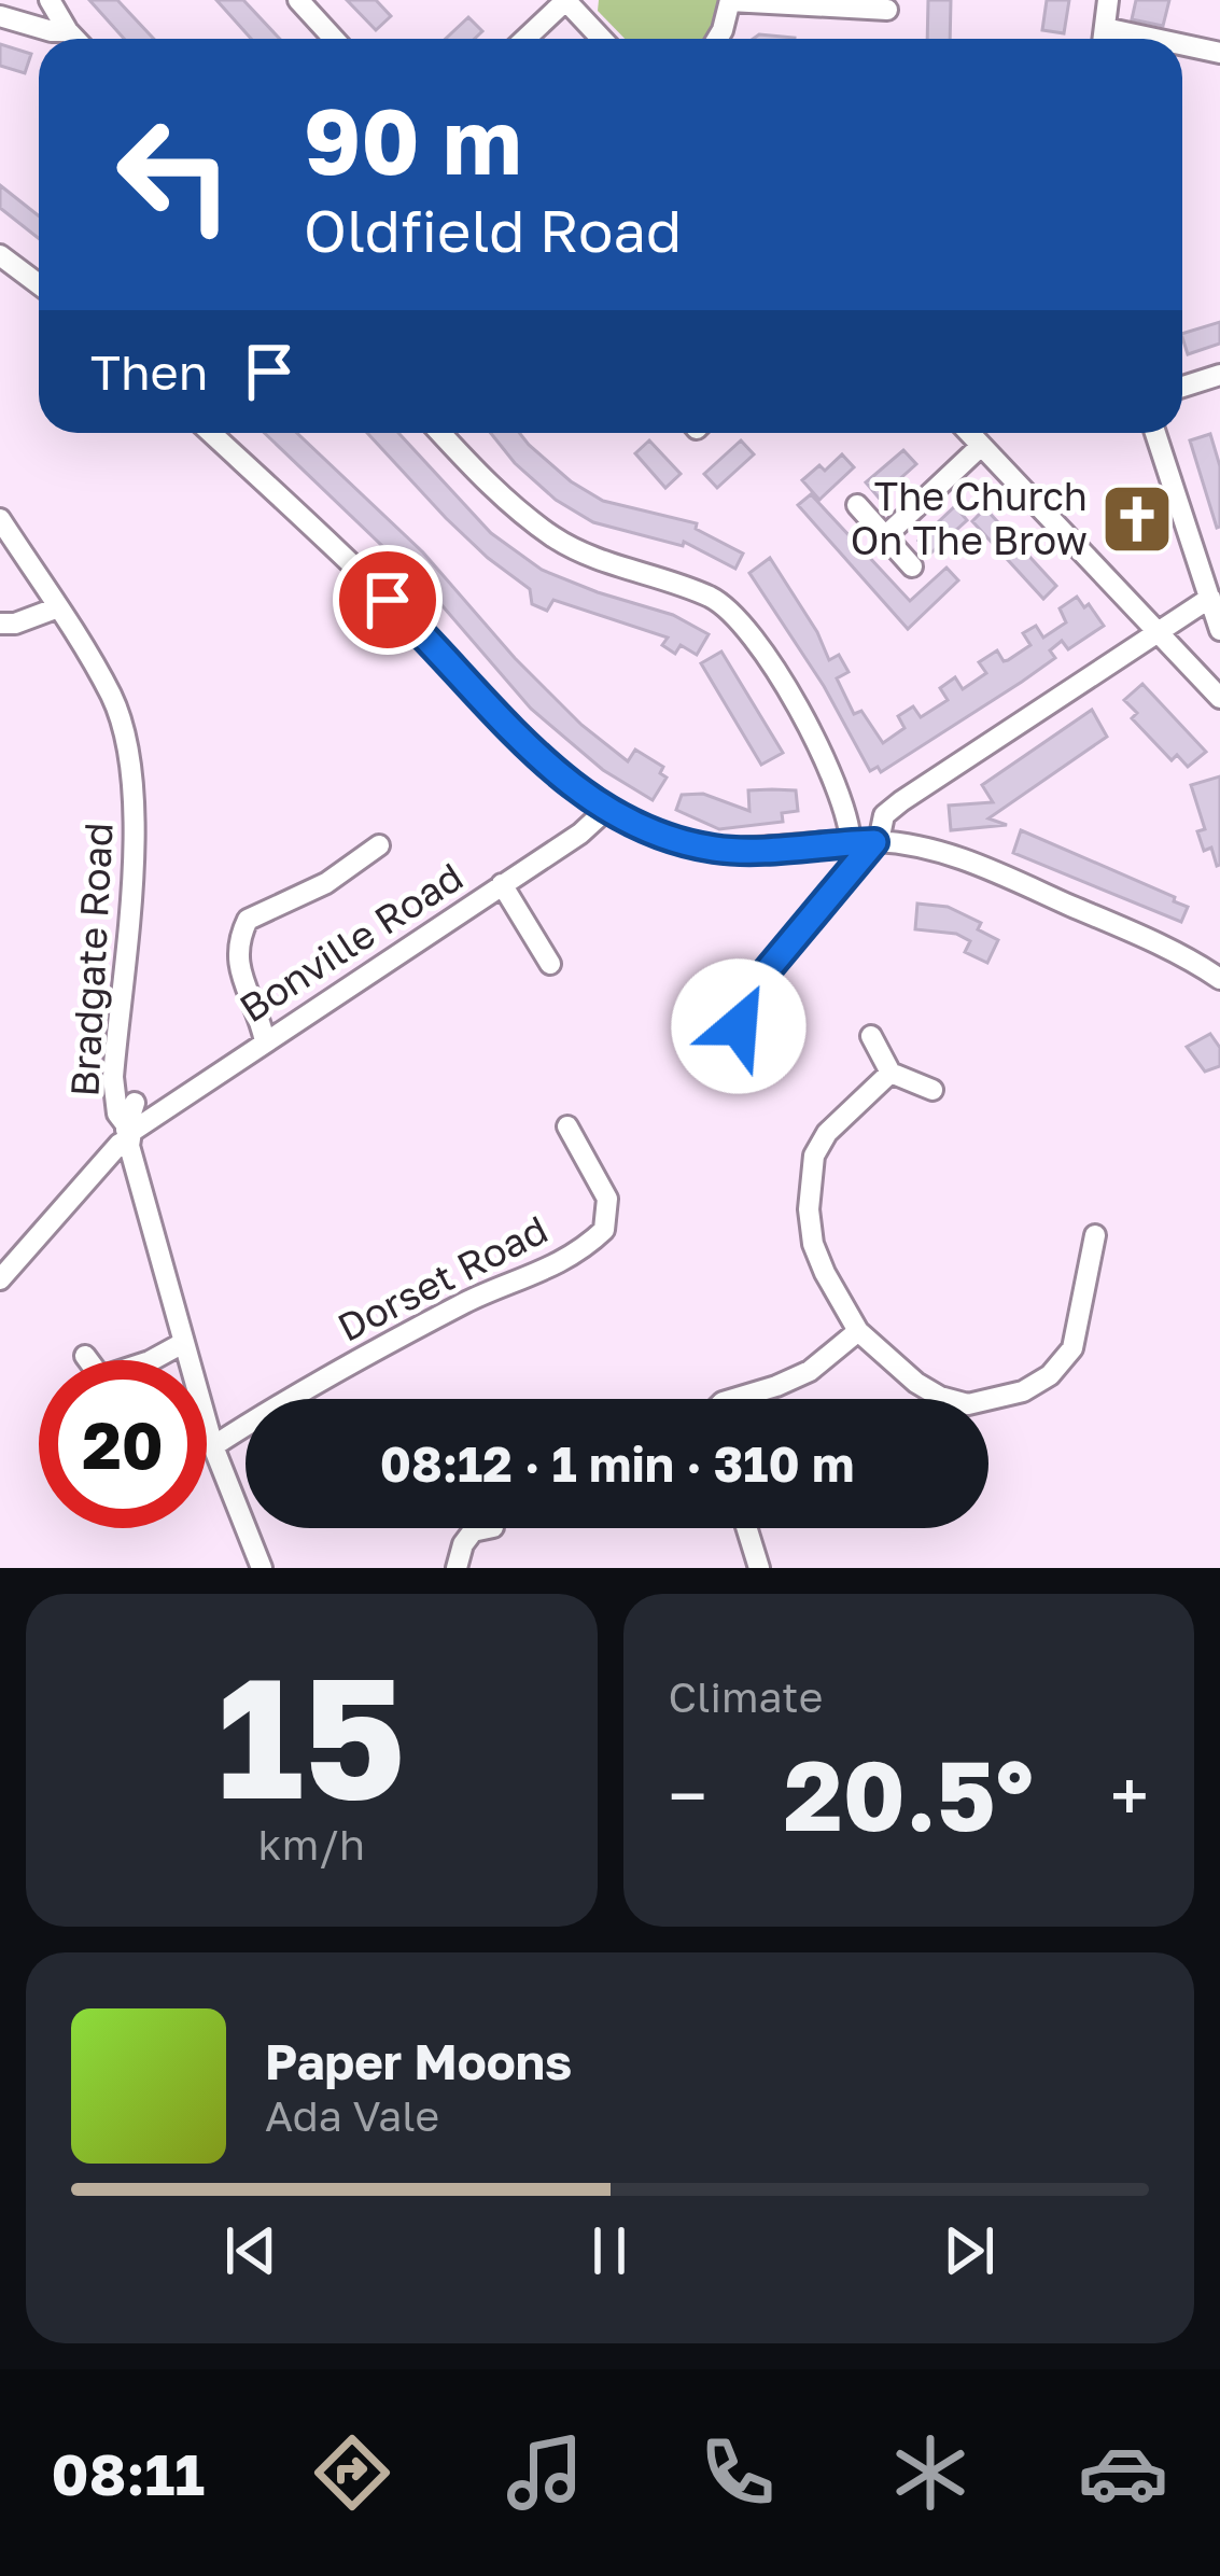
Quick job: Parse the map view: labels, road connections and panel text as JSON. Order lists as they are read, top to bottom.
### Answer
{
  "streets": {
    "street": ["Bonville Road", "Bradgate Road", "Dorset Road"]
  },
  "crossings": [
    ["Bonville Road", "Bradgate Road"],
    ["Bradgate Road", "Dorset Road"]
  ],
  "places": {
    "church": ["The Church On The Brow"]
  },
  "page": {
    "turn": ["90 m", "Oldfield Road"],
    "then": "Then",
    "limit": "20",
    "trip": "08:12 · 1 min · 310 m",
    "tile": [
      ["15", "km/h"],
      "Climate"
    ],
    "heat": ["−", "20.5°", "+"],
    "song": ["Paper Moons", "Ada Vale"],
    "tabs": "08:11"
  }
}
